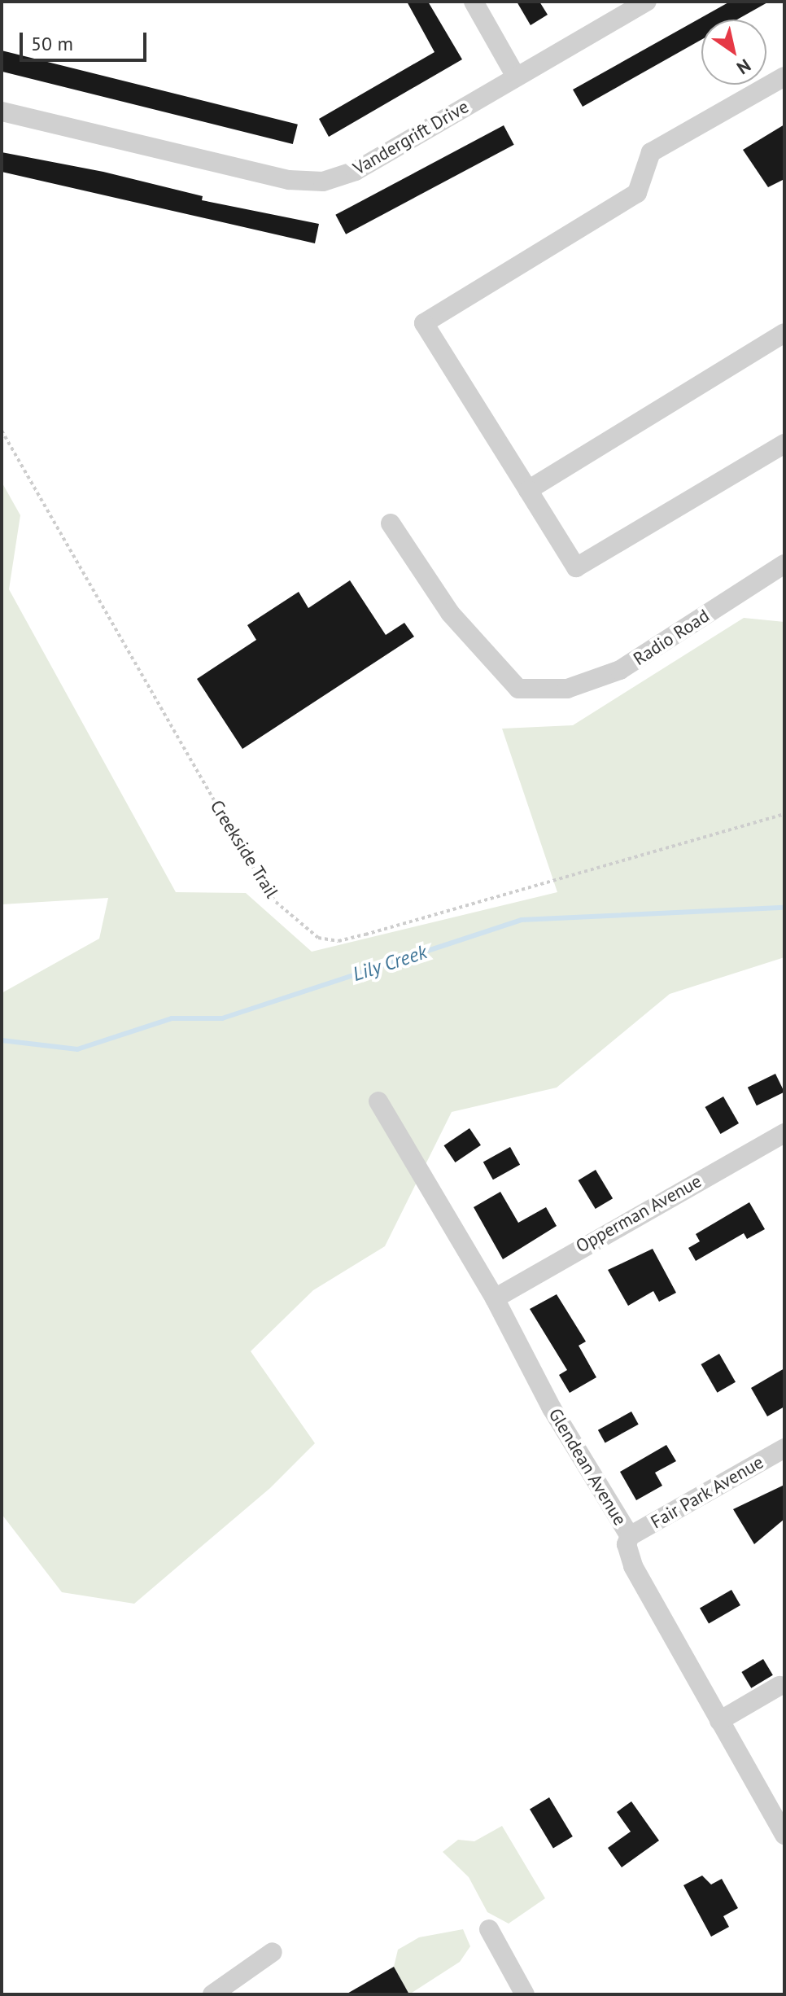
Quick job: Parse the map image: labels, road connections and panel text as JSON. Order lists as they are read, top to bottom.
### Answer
{
  "streets": {
    "street": [
      "Vandergrift Drive",
      "Radio Road",
      "Opperman Avenue",
      "Glendean Avenue",
      "Fair Park Avenue"
    ],
    "path": ["Creekside Trail"]
  },
  "crossings": [
    ["Opperman Avenue", "Glendean Avenue"],
    ["Glendean Avenue", "Fair Park Avenue"]
  ],
  "water": ["Lily Creek"],
  "scale_bar": "50 m",
  "north": "bottom right"
}
